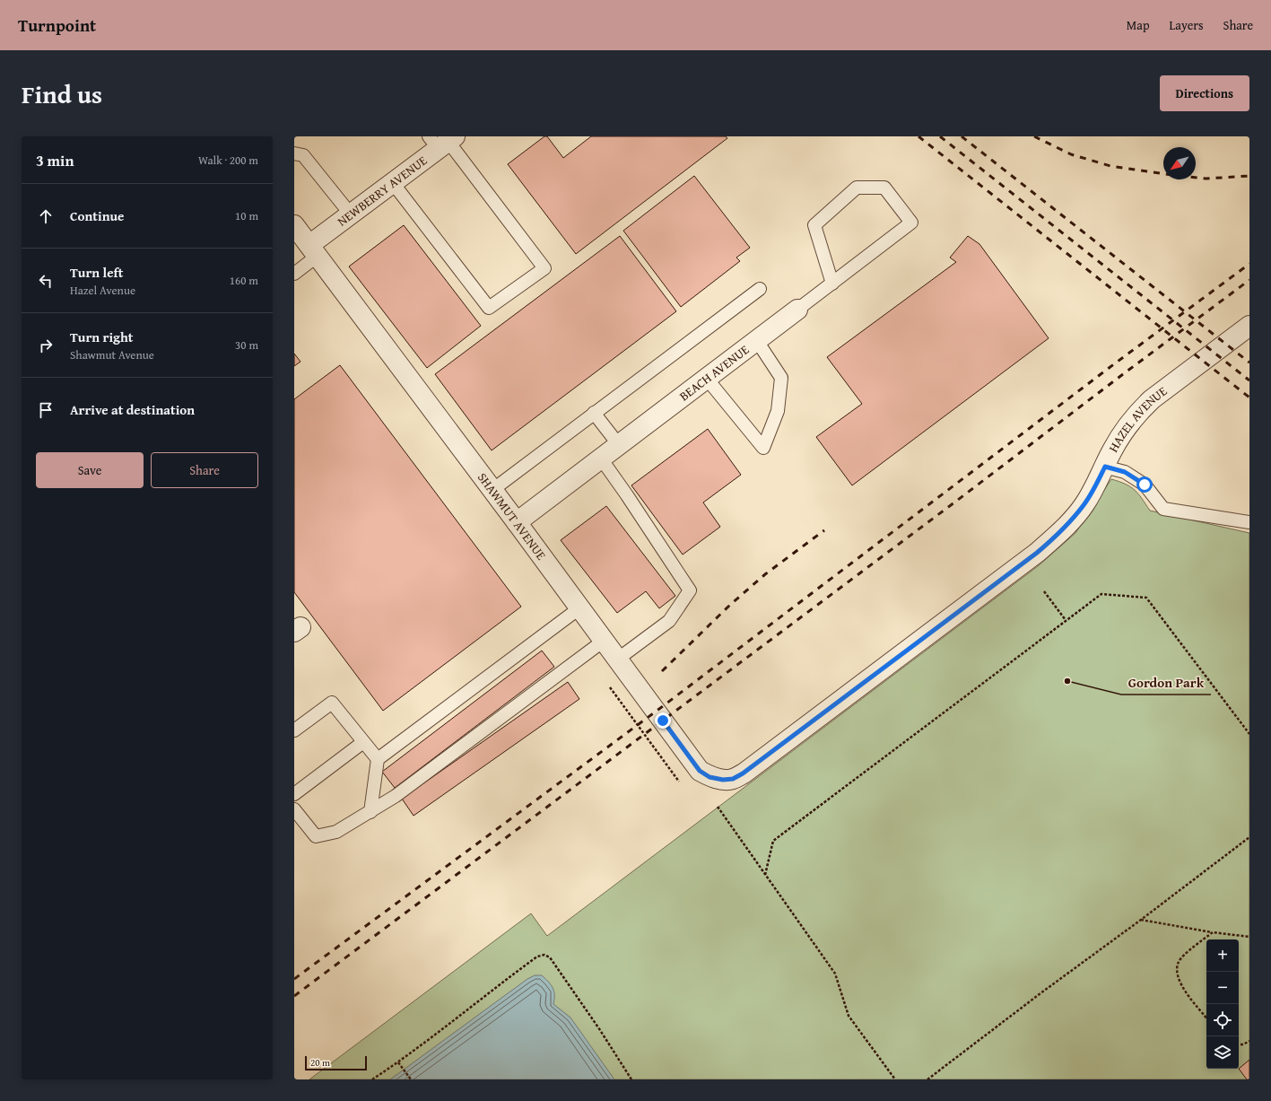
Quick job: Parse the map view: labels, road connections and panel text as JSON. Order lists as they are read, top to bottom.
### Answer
{
  "streets": {
    "street": [
      "NEWBERRY AVENUE",
      "BEACH AVENUE",
      "HAZEL AVENUE",
      "SHAWMUT AVENUE"
    ]
  },
  "crossings": [
    ["NEWBERRY AVENUE", "SHAWMUT AVENUE"],
    ["BEACH AVENUE", "SHAWMUT AVENUE"],
    ["HAZEL AVENUE", "SHAWMUT AVENUE"]
  ],
  "places": ["Gordon Park"],
  "scale_bar": "20 m",
  "north": "bottom left",
  "page": {
    "header": "Turnpoint",
    "nav": ["Map", "Layers", "Share"],
    "title": "Find us",
    "buttons": [
      "Directions",
      ["Save", "Share"]
    ],
    "heading": ["3 min", "Walk · 200 m"],
    "list": [
      ["Continue", "10 m"],
      ["Turn left", "Hazel Avenue", "160 m"],
      ["Turn right", "Shawmut Avenue", "30 m"],
      "Arrive at destination"
    ],
    "map_buttons": ["+", "−"],
    "scale": "20 m"
  }
}
